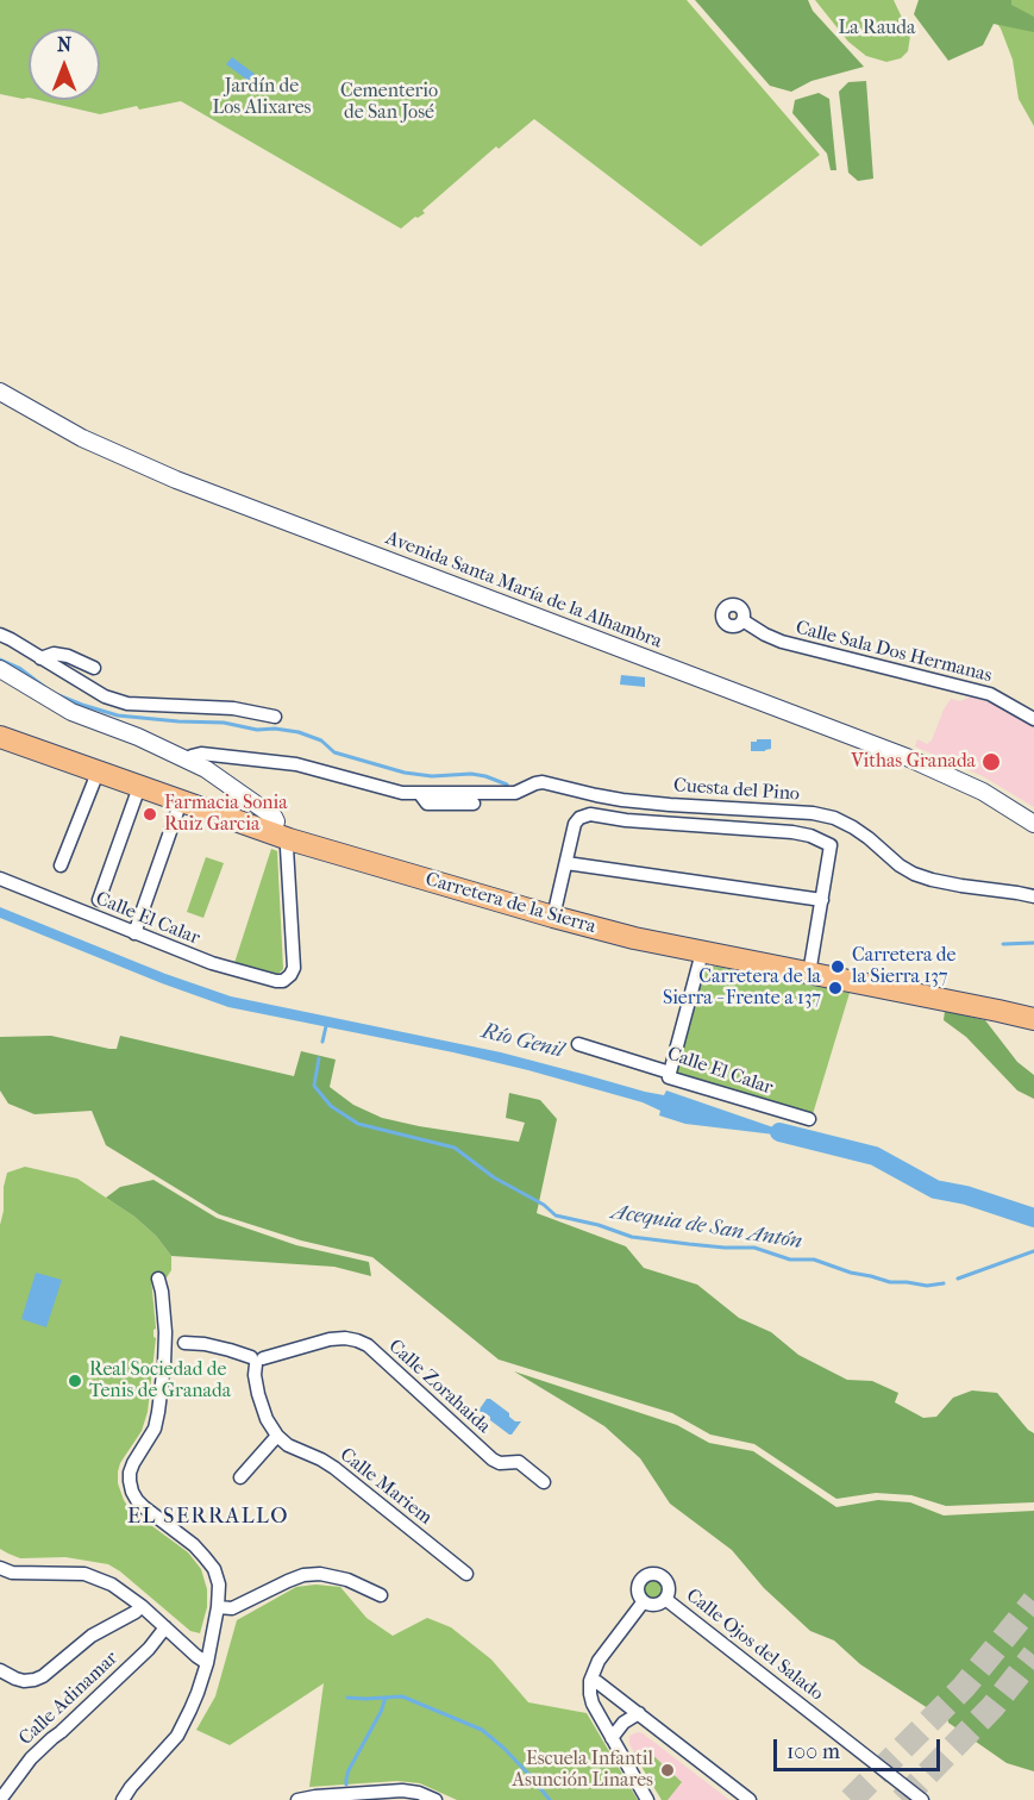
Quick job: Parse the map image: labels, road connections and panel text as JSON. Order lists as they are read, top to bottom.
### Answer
{
  "streets": {
    "main road": ["Carretera de la Sierra"],
    "street": [
      "Avenida Santa María de la Alhambra",
      "Calle Sala Dos Hermanas",
      "Cuesta del Pino",
      "Calle El Calar",
      "Calle Zorahaida",
      "Calle Mariem",
      "Calle Ojos del Salado",
      "Calle Adinamar"
    ]
  },
  "crossings": [
    ["Carretera de la Sierra", "Calle El Calar"]
  ],
  "districts": ["EL SERRALLO"],
  "water": ["Río Genil", "Acequia de San Antón"],
  "parks": ["La Rauda", "Jardín de Los Alixares", "Cementerio de San José"],
  "places": [
    "Vithas Granada",
    "Farmacia Sonia Ruiz Garcia",
    "Carretera de la Sierra 137",
    "Carretera de la Sierra - Frente a 137",
    "Real Sociedad de Tenis de Granada",
    "Escuela Infantil Asunción Linares"
  ],
  "scale_bar": "100 m",
  "north": "top"
}
